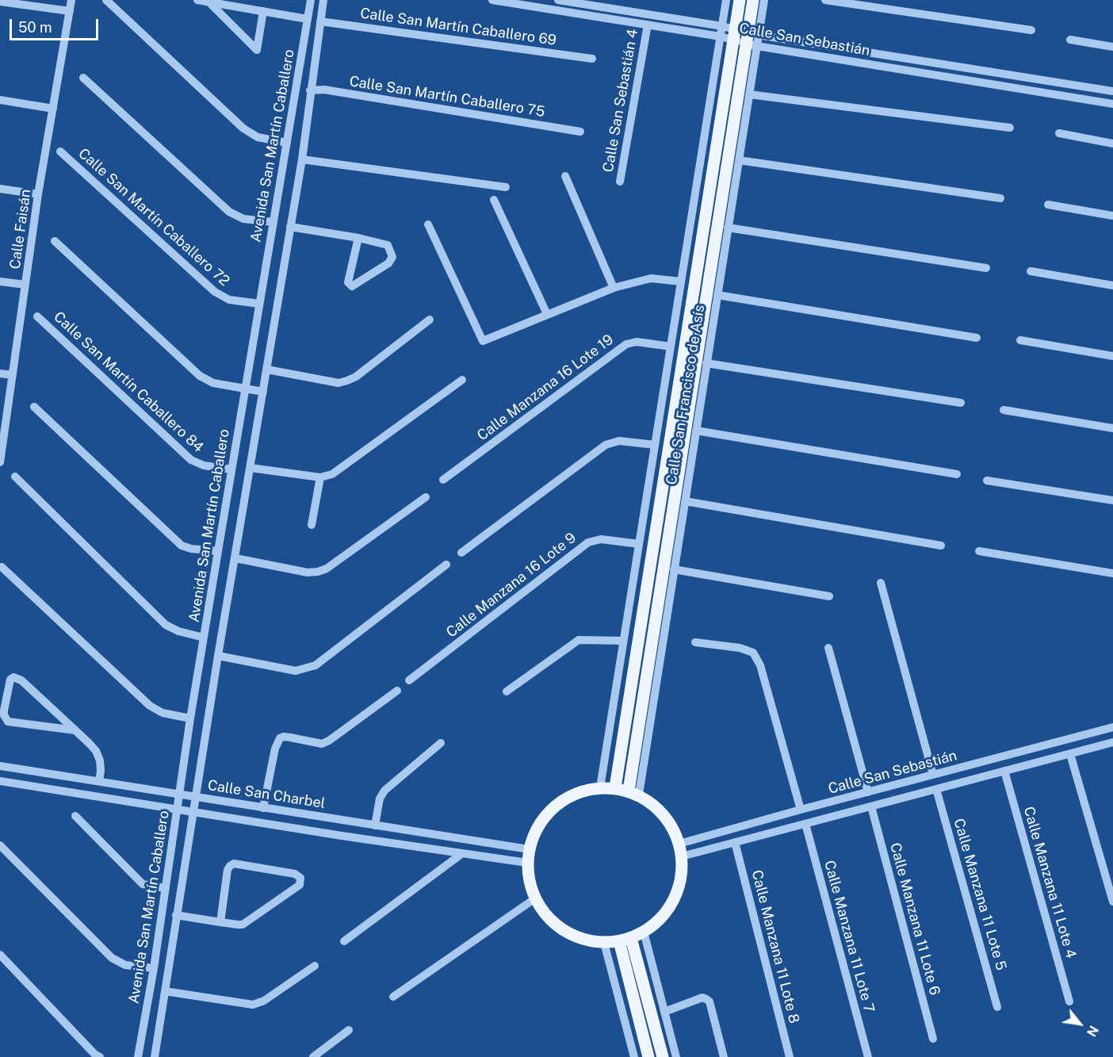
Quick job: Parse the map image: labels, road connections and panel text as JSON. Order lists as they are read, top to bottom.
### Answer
{
  "streets": {
    "main road": ["Calle San Francisco de Asís"],
    "street": [
      "Calle San Martín Caballero 69",
      "Calle San Sebastián",
      "Calle San Martín Caballero 75",
      "Calle San Sebastián 4",
      "Avenida San Martín Caballero",
      "Calle San Martín Caballero 72",
      "Calle Faisán",
      "Calle San Martín Caballero 84",
      "Calle Manzana 16 Lote 19",
      "Calle Manzana 16 Lote 9",
      "Calle San Charbel",
      "Calle Manzana 11 Lote 4",
      "Calle Manzana 11 Lote 5",
      "Calle Manzana 11 Lote 6",
      "Calle Manzana 11 Lote 7",
      "Calle Manzana 11 Lote 8"
    ]
  },
  "crossings": [
    ["Calle San Martín Caballero 69", "Avenida San Martín Caballero"],
    ["Calle San Sebastián", "Calle San Sebastián 4"],
    ["Calle San Sebastián", "Calle San Francisco de Asís"],
    ["Calle San Sebastián", "Calle San Charbel"],
    ["Calle San Sebastián", "Calle Manzana 11 Lote 4"],
    ["Calle San Sebastián", "Calle Manzana 11 Lote 5"],
    ["Calle San Sebastián", "Calle Manzana 11 Lote 6"],
    ["Calle San Sebastián", "Calle Manzana 11 Lote 7"],
    ["Calle San Sebastián", "Calle Manzana 11 Lote 8"],
    ["Calle San Martín Caballero 75", "Avenida San Martín Caballero"],
    ["Avenida San Martín Caballero", "Calle San Martín Caballero 72"],
    ["Avenida San Martín Caballero", "Calle San Martín Caballero 84"],
    ["Avenida San Martín Caballero", "Calle San Charbel"],
    ["Calle Manzana 16 Lote 19", "Calle San Francisco de Asís"],
    ["Calle San Francisco de Asís", "Calle Manzana 16 Lote 9"],
    ["Calle San Francisco de Asís", "Calle San Charbel"]
  ],
  "scale_bar": "50 m",
  "north": "bottom right"
}
